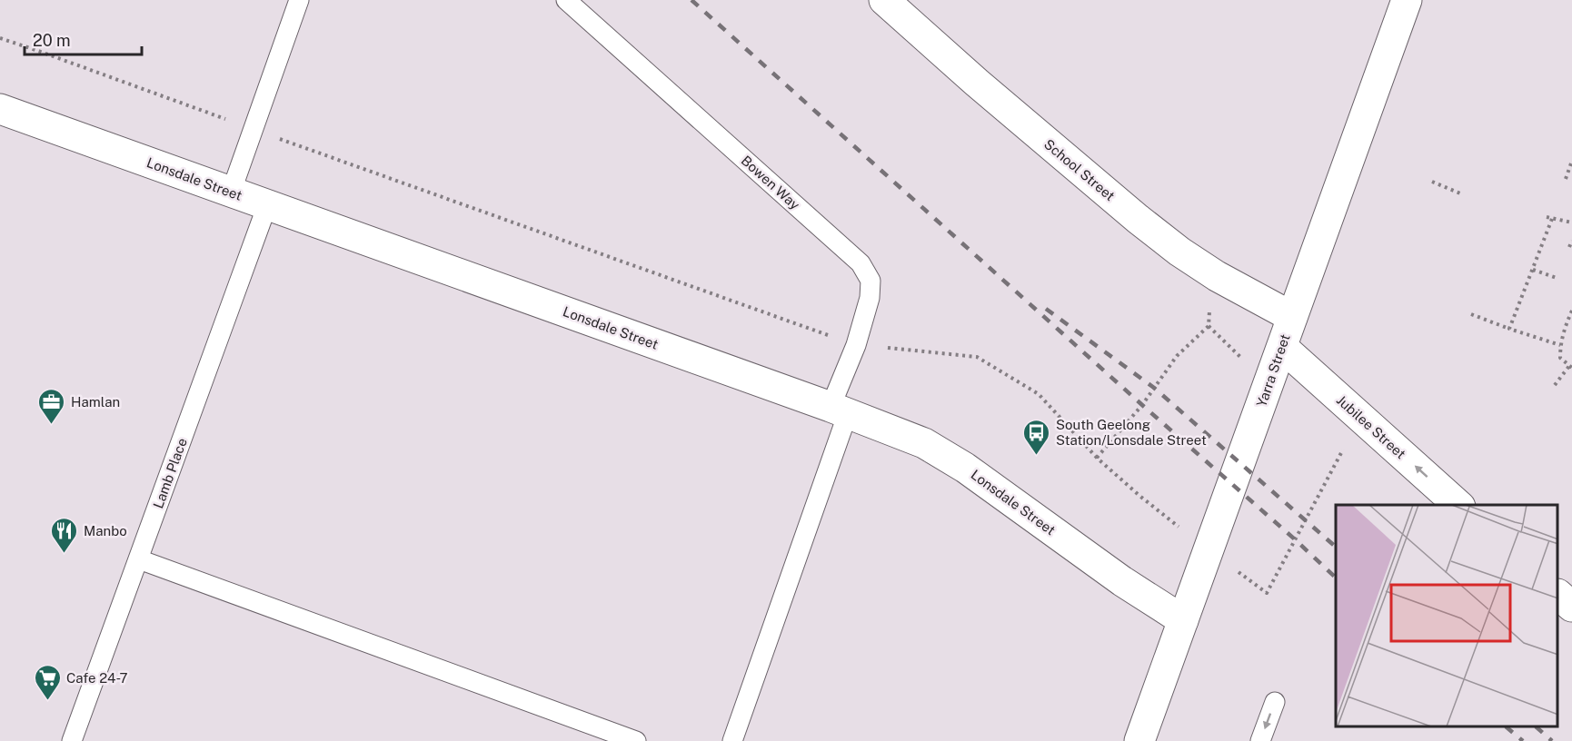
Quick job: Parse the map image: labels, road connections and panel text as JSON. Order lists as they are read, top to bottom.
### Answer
{
  "streets": {
    "street": [
      "School Street",
      "Lonsdale Street",
      "Yarra Street",
      "Jubilee Street"
    ],
    "lane": ["Bowen Way", "Lamb Place"]
  },
  "crossings": [
    ["School Street", "Yarra Street"],
    ["Lonsdale Street", "Bowen Way"],
    ["Lonsdale Street", "Yarra Street"],
    ["Lonsdale Street", "Lamb Place"],
    ["Yarra Street", "Jubilee Street"]
  ],
  "one_way": ["Jubilee Street"],
  "places": {
    "office": ["Hamlan"],
    "bus stop": ["South Geelong Station/Lonsdale Street"],
    "restaurant": ["Manbo"],
    "supermarket": ["Cafe 24-7"]
  },
  "scale_bar": "20 m"
}
